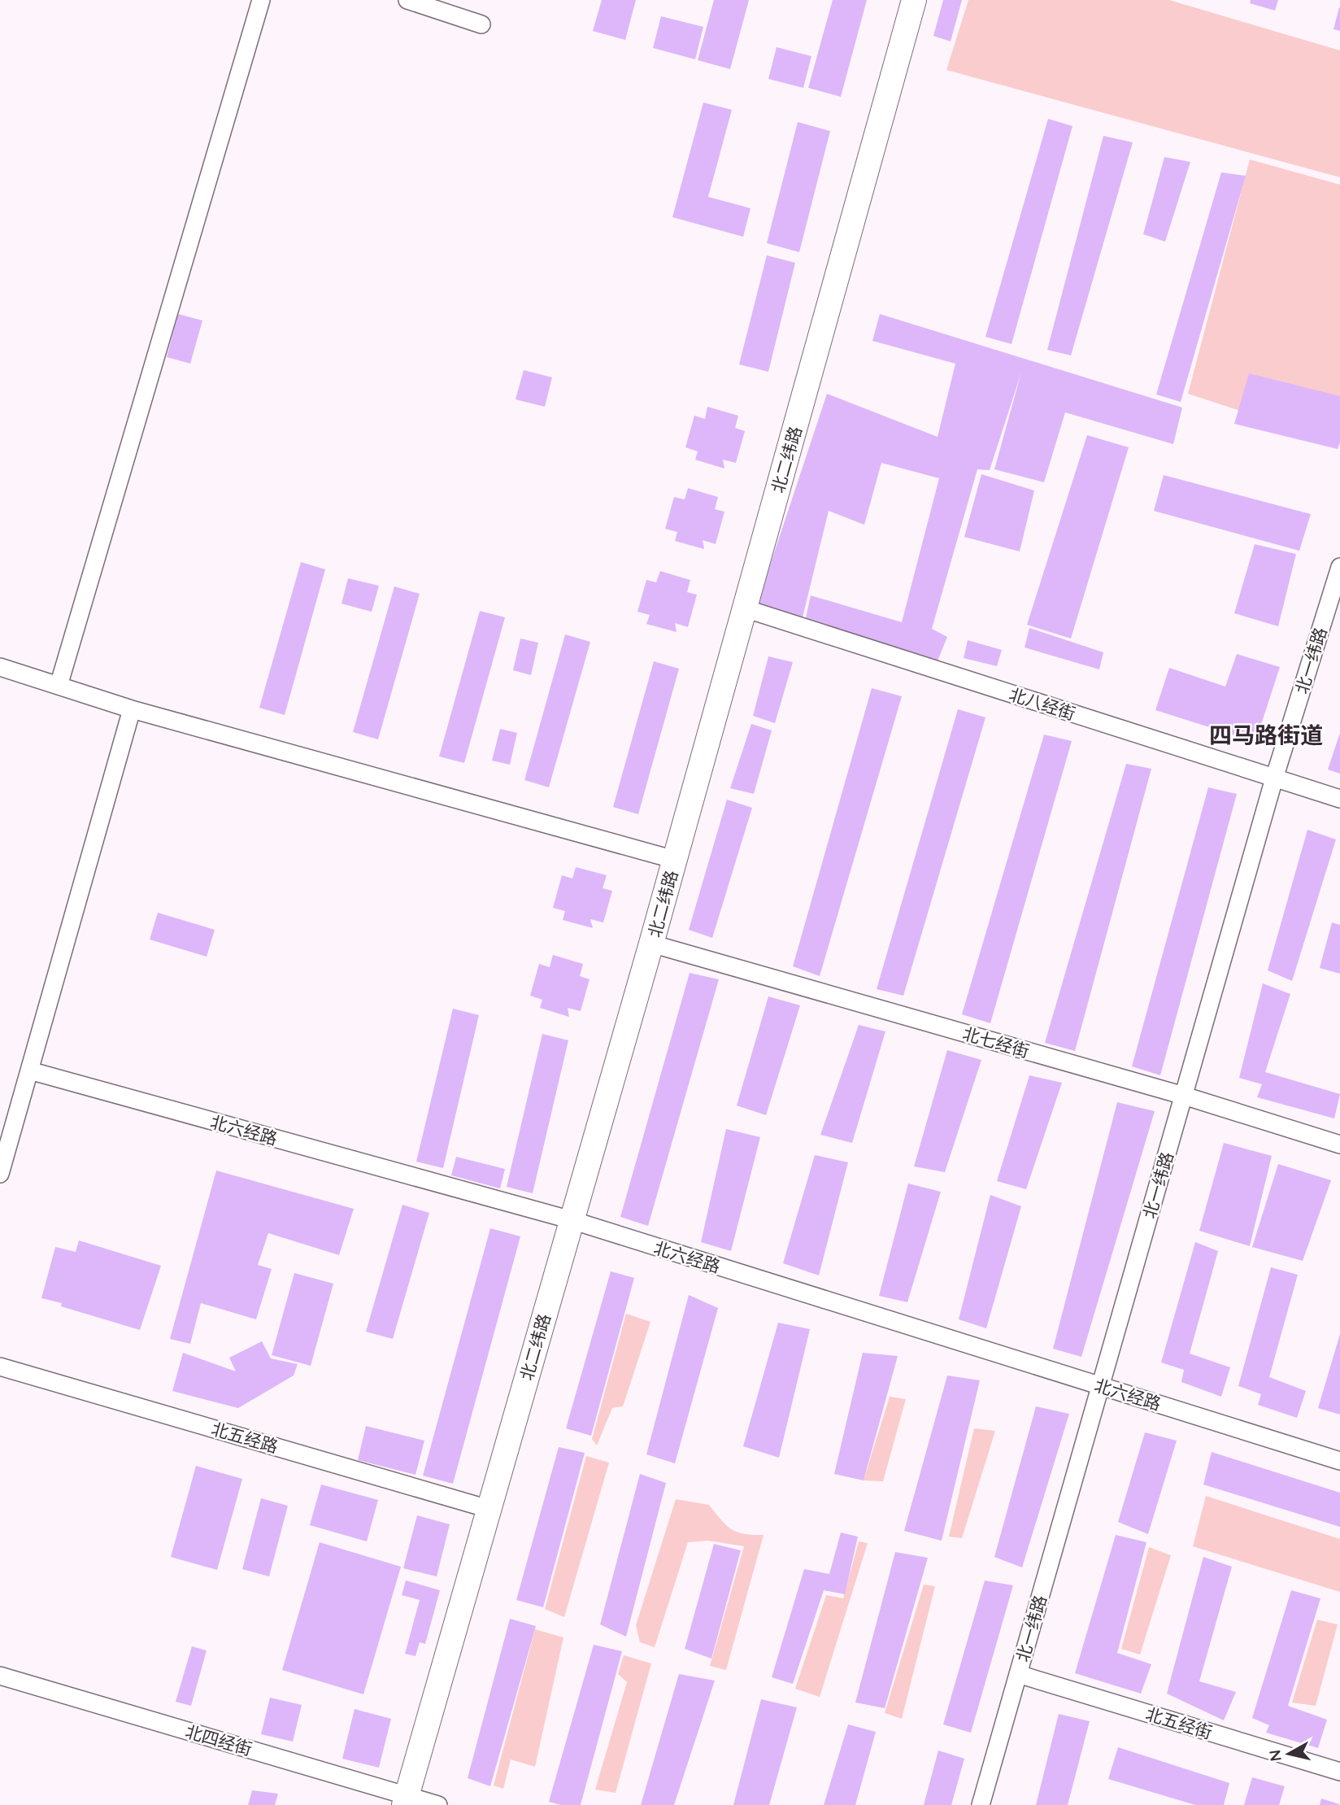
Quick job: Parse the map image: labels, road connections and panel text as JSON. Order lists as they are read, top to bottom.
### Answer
{
  "streets": {
    "street": [
      "北二纬路",
      "北一纬路",
      "北八经街",
      "北七经街",
      "北六经路",
      "北五经路",
      "北五经街",
      "北四经街"
    ]
  },
  "crossings": [
    ["北二纬路", "北八经街"],
    ["北二纬路", "北七经街"],
    ["北二纬路", "北六经路"],
    ["北二纬路", "北五经路"],
    ["北二纬路", "北四经街"],
    ["北一纬路", "北八经街"],
    ["北一纬路", "北七经街"],
    ["北一纬路", "北六经路"],
    ["北一纬路", "北五经街"]
  ],
  "districts": ["四马路街道"],
  "north": "left"
}
